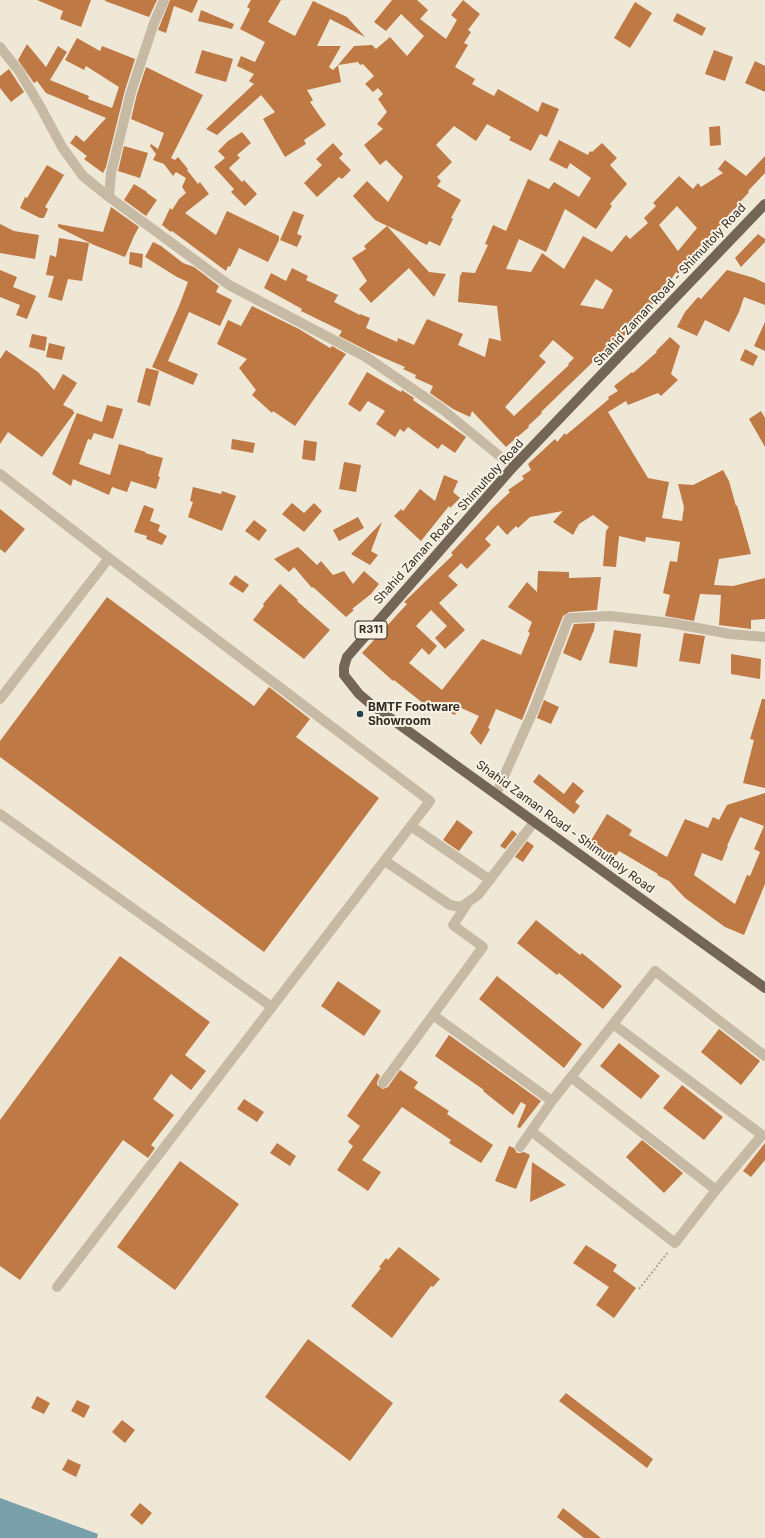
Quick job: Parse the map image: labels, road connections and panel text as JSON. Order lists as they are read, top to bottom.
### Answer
{
  "streets": {
    "main road": ["Shahid Zaman Road - Shimultoly Road", "R311"]
  },
  "places": ["BMTF Footware Showroom"]
}
